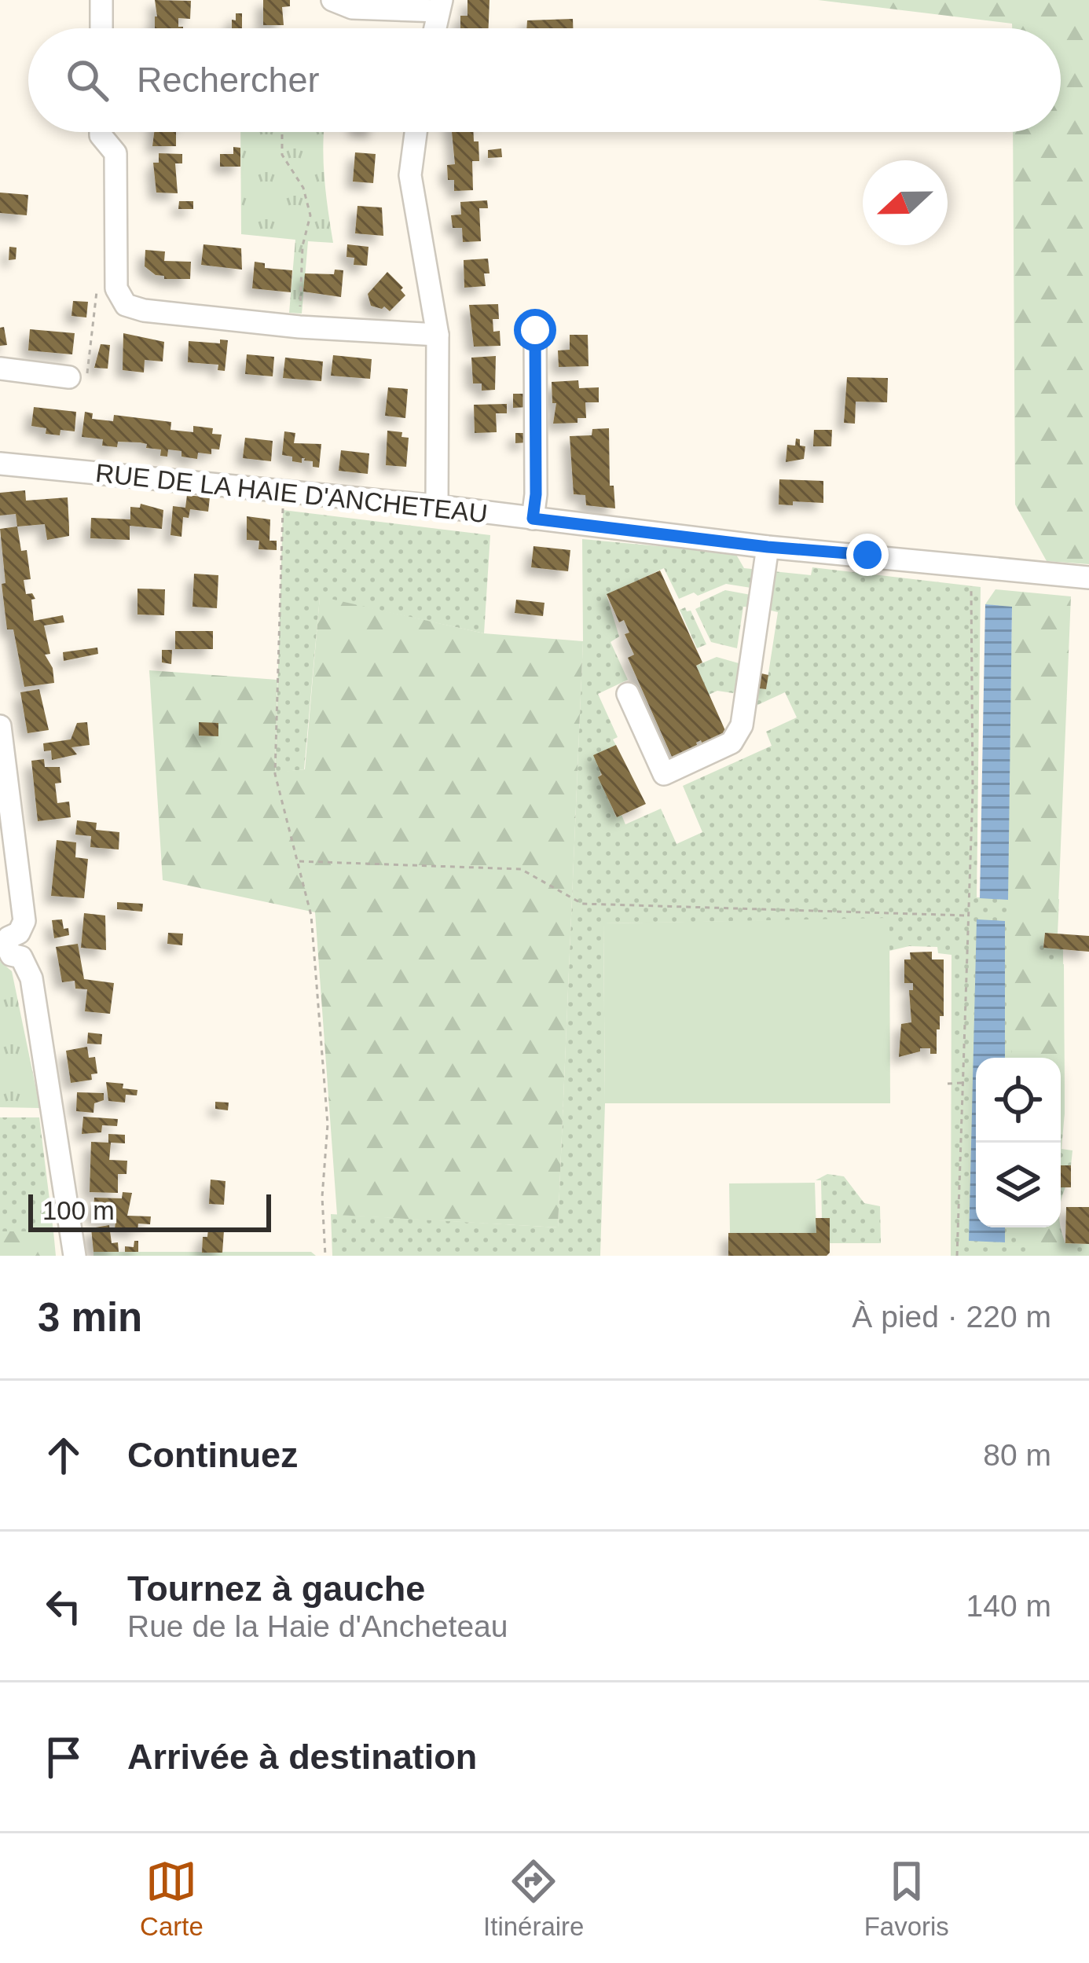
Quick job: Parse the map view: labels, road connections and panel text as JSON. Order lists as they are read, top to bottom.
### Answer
{
  "streets": {
    "street": ["RUE DE LA HAIE D'ANCHETEAU"]
  },
  "scale_bar": "100 m",
  "north": "left",
  "page": {
    "search": "Rechercher",
    "scale": "100 m",
    "heading": ["3 min", "À pied · 220 m"],
    "list": [
      ["Continuez", "80 m"],
      ["Tournez à gauche", "Rue de la Haie d'Ancheteau", "140 m"],
      "Arrivée à destination"
    ],
    "nav": ["Carte", "Itinéraire", "Favoris"]
  }
}
